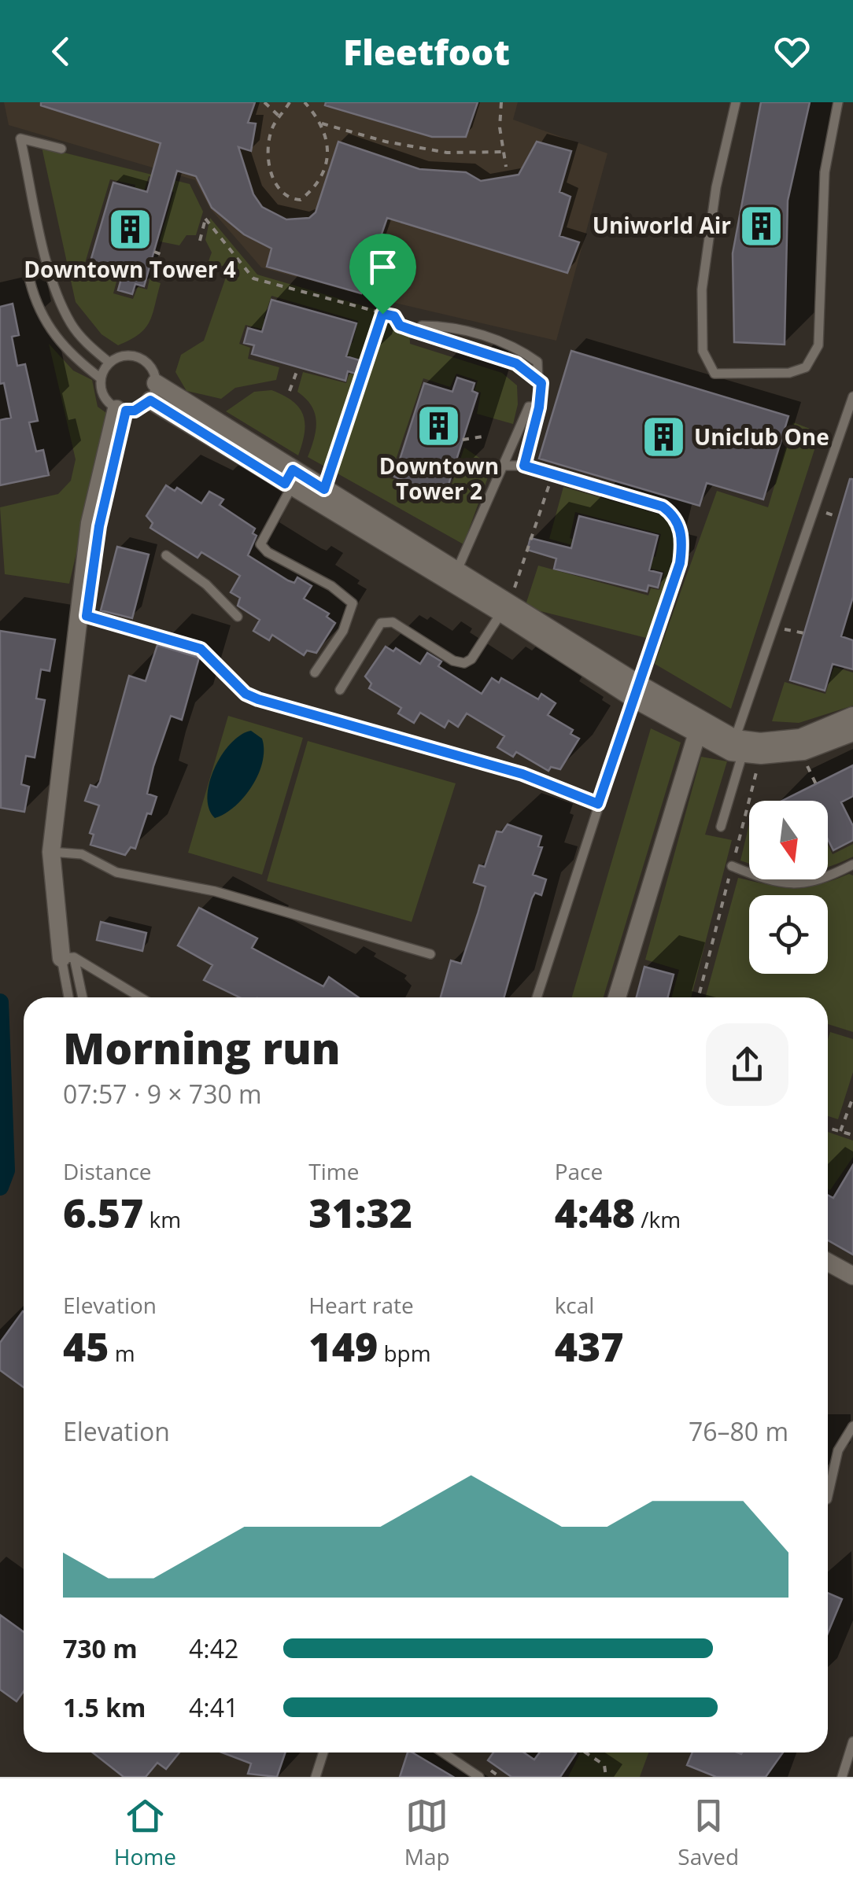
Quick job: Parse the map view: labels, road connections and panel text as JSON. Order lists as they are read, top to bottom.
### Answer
{
  "places": {
    "building": [
      "Uniworld Air",
      "Downtown Tower 4",
      "Downtown Tower 2",
      "Uniclub One"
    ]
  },
  "north": "bottom",
  "page": {
    "header": "Fleetfoot",
    "heading": ["Morning run", "07:57 · 9 × 730 m"],
    "stats": [
      ["Distance", "6.57 km"],
      ["Time", "31:32"],
      ["Pace", "4:48 /km"],
      ["Elevation", "45 m"],
      ["Heart rate", "149 bpm"],
      ["kcal", "437"]
    ],
    "chart": ["Elevation", "76–80 m"],
    "list": [
      {
        "name": "730 m",
        "note": "4:42"
      },
      {
        "name": "1.5 km",
        "note": "4:41"
      }
    ],
    "tabs": ["Home", "Map", "Saved"]
  }
}
